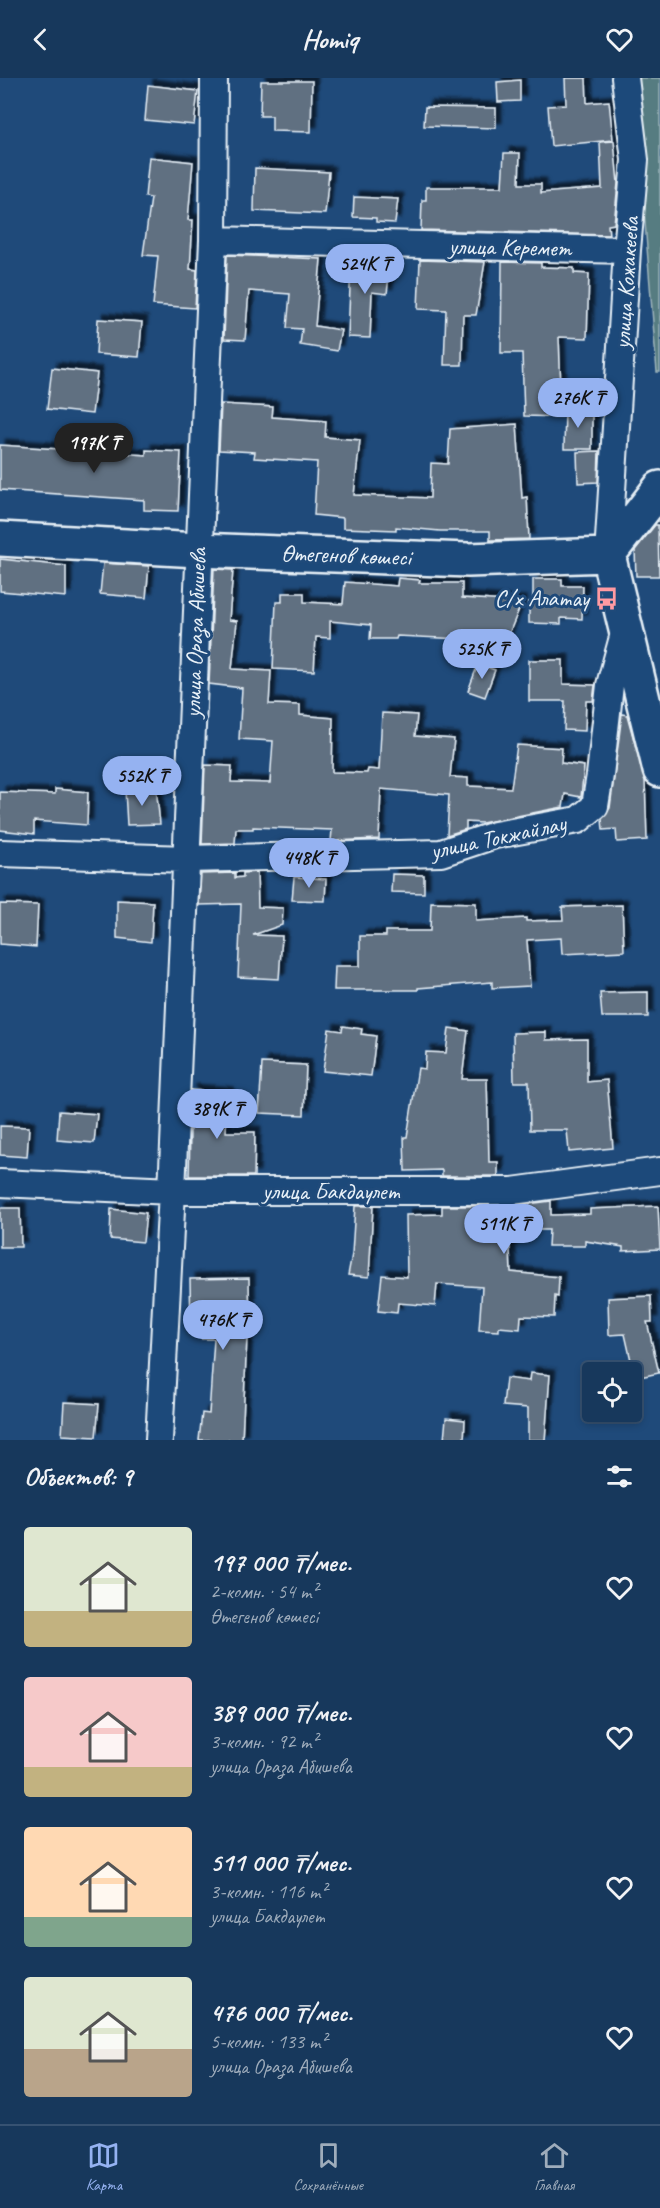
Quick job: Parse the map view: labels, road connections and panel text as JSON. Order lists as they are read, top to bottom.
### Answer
{
  "streets": {
    "street": [
      "улица Керемет",
      "улица Кожакеева",
      "Өтегенов көшесі",
      "улица Ораза Абишева",
      "улица Токжайлау",
      "улица Бакдаулет"
    ]
  },
  "crossings": [
    ["улица Керемет", "улица Кожакеева"],
    ["улица Керемет", "улица Ораза Абишева"],
    ["улица Кожакеева", "Өтегенов көшесі"],
    ["улица Кожакеева", "улица Токжайлау"],
    ["Өтегенов көшесі", "улица Ораза Абишева"],
    ["улица Ораза Абишева", "улица Токжайлау"],
    ["улица Ораза Абишева", "улица Бакдаулет"]
  ],
  "places": {
    "bus stop": ["С/х Алатау"]
  },
  "page": {
    "header": "Homiq",
    "price": [
      "524K ₸",
      "276K ₸",
      "197K ₸",
      "525K ₸",
      "552K ₸",
      "448K ₸",
      "389K ₸",
      "511K ₸",
      "476K ₸"
    ],
    "heading": "Объектов: 9",
    "list": [
      {
        "name": "197 000 ₸/мес.",
        "note": "2-комн. · 54 m² · Өтегенов көшесі"
      },
      {
        "name": "389 000 ₸/мес.",
        "note": "3-комн. · 92 m² · улица Ораза Абишева"
      },
      {
        "name": "511 000 ₸/мес.",
        "note": "3-комн. · 116 m² · улица Бакдаулет"
      },
      {
        "name": "476 000 ₸/мес.",
        "note": "5-комн. · 133 m² · улица Ораза Абишева"
      }
    ],
    "tabs": ["Карта", "Сохранённые", "Главная"]
  }
}
